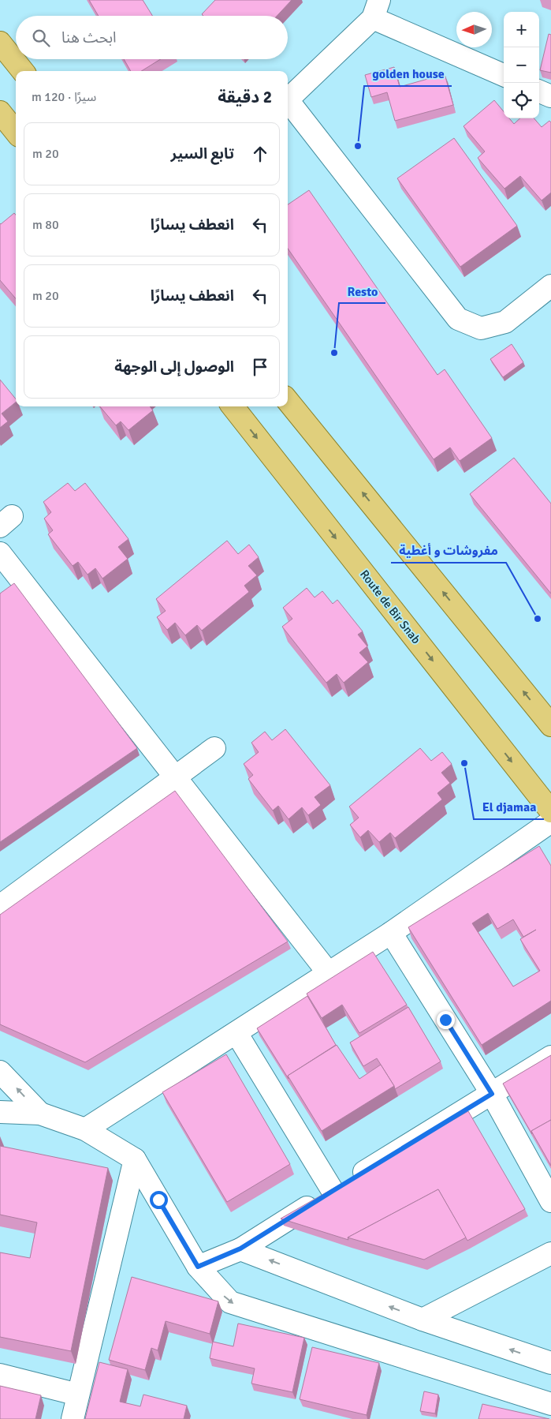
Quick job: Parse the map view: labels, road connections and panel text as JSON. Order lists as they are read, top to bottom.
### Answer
{
  "streets": {
    "main road": ["Route de Bir Snab"]
  },
  "places": [
    "golden house",
    "Resto",
    "مفروشات و أغطية",
    "El djamaa"
  ],
  "north": "left",
  "page": {
    "map_buttons": ["+", "−"],
    "search": "ابحث هنا",
    "heading": ["2 دقيقة", "سيرًا · 120 m"],
    "list": [
      ["تابع السير", "20 m"],
      ["انعطف يسارًا", "80 m"],
      ["انعطف يسارًا", "20 m"],
      "الوصول إلى الوجهة"
    ]
  }
}
